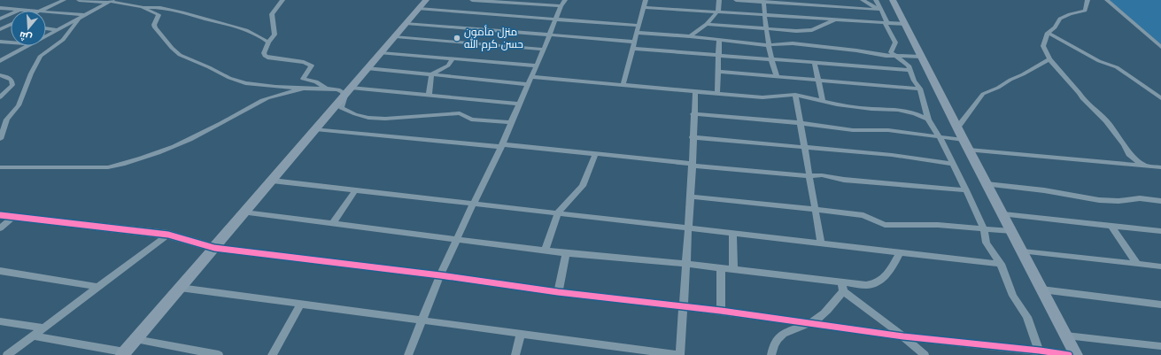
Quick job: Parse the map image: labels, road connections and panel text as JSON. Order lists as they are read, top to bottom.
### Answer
{
  "places": ["منزل مأمون حسن كرم الله"],
  "north": "bottom"
}
